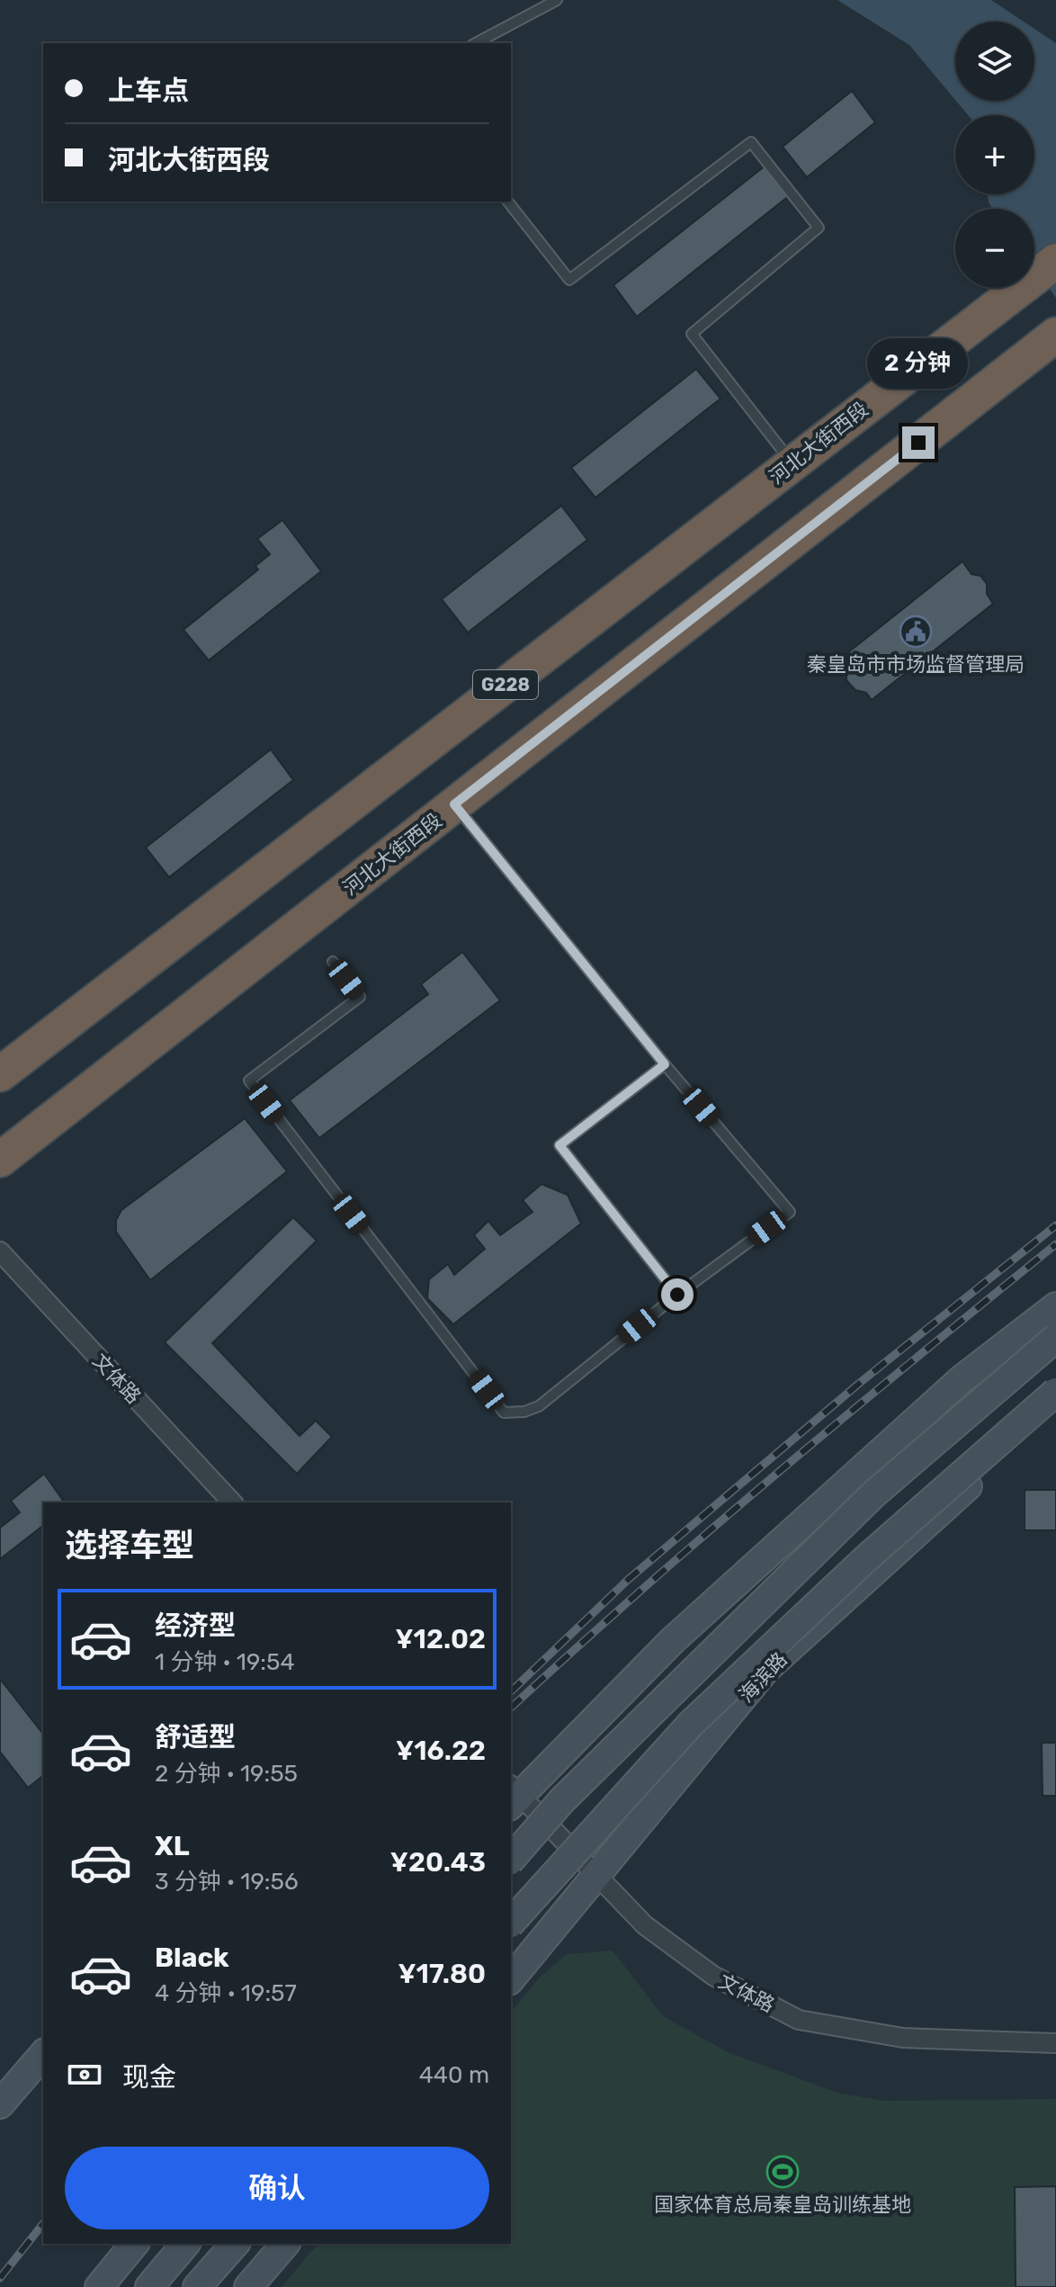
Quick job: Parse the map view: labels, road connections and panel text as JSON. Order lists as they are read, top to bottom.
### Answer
{
  "streets": {
    "highway": ["河北大街西段", "G228"],
    "street": ["文体路", "海滨路"]
  },
  "crossings": [
    ["文体路", "海滨路"]
  ],
  "places": {
    "public building": ["秦皇岛市市场监督管理局"],
    "sports": ["国家体育总局秦皇岛训练基地"]
  },
  "page": {
    "map_buttons": ["+", "−"],
    "banner": ["上车点", "河北大街西段"],
    "bubble": "2 分钟",
    "heading": "选择车型",
    "list": [
      {
        "name": "经济型",
        "note": "1 分钟 · 19:54",
        "value": "¥12.02"
      },
      {
        "name": "舒适型",
        "note": "2 分钟 · 19:55",
        "value": "¥16.22"
      },
      {
        "name": "XL",
        "note": "3 分钟 · 19:56",
        "value": "¥20.43"
      },
      {
        "name": "Black",
        "note": "4 分钟 · 19:57",
        "value": "¥17.80"
      }
    ],
    "pay": ["现金", "440 m"],
    "buttons": "确认"
  }
}
